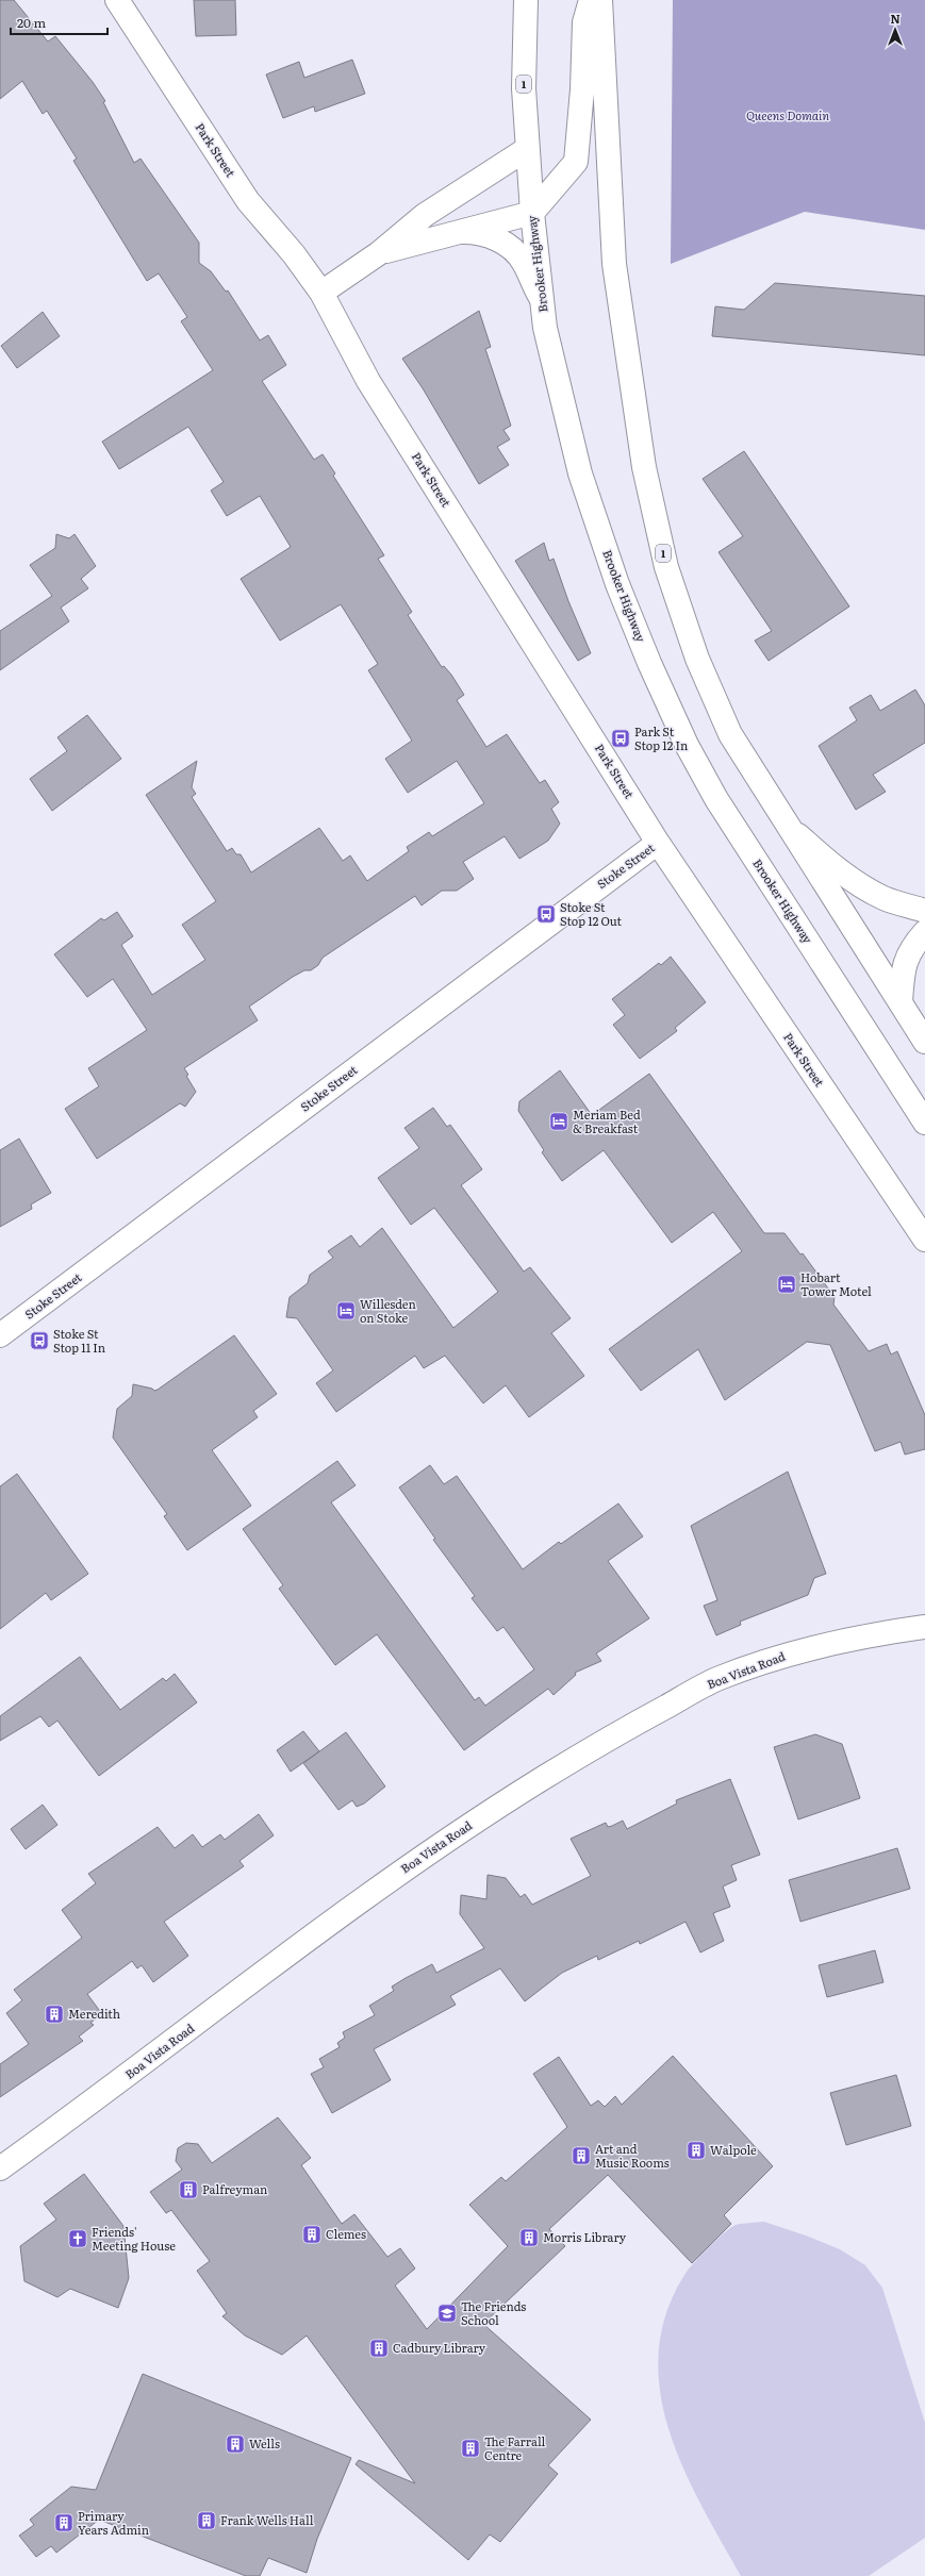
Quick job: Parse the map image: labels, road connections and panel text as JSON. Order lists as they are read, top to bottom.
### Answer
{
  "streets": {
    "main road": [
      "1",
      "Park Street",
      "Brooker Highway",
      "Stoke Street",
      "Boa Vista Road"
    ]
  },
  "crossings": [
    ["Park Street", "Stoke Street"]
  ],
  "parks": ["Queens Domain"],
  "places": {
    "bus stop": ["Park St Stop 12 In", "Stoke St Stop 12 Out", "Stoke St Stop 11 In"],
    "hotel": ["Meriam Bed & Breakfast", "Hobart Tower Motel", "Willesden on Stoke"],
    "building": [
      "Meredith",
      "Walpole",
      "Art and Music Rooms",
      "Palfreyman",
      "Clemes",
      "Morris Library",
      "Cadbury Library",
      "Wells",
      "The Farrall Centre",
      "Frank Wells Hall",
      "Primary Years Admin"
    ],
    "church": ["Friends' Meeting House"],
    "school or university": ["The Friends School"]
  },
  "scale_bar": "20 m",
  "north": "top"
}
